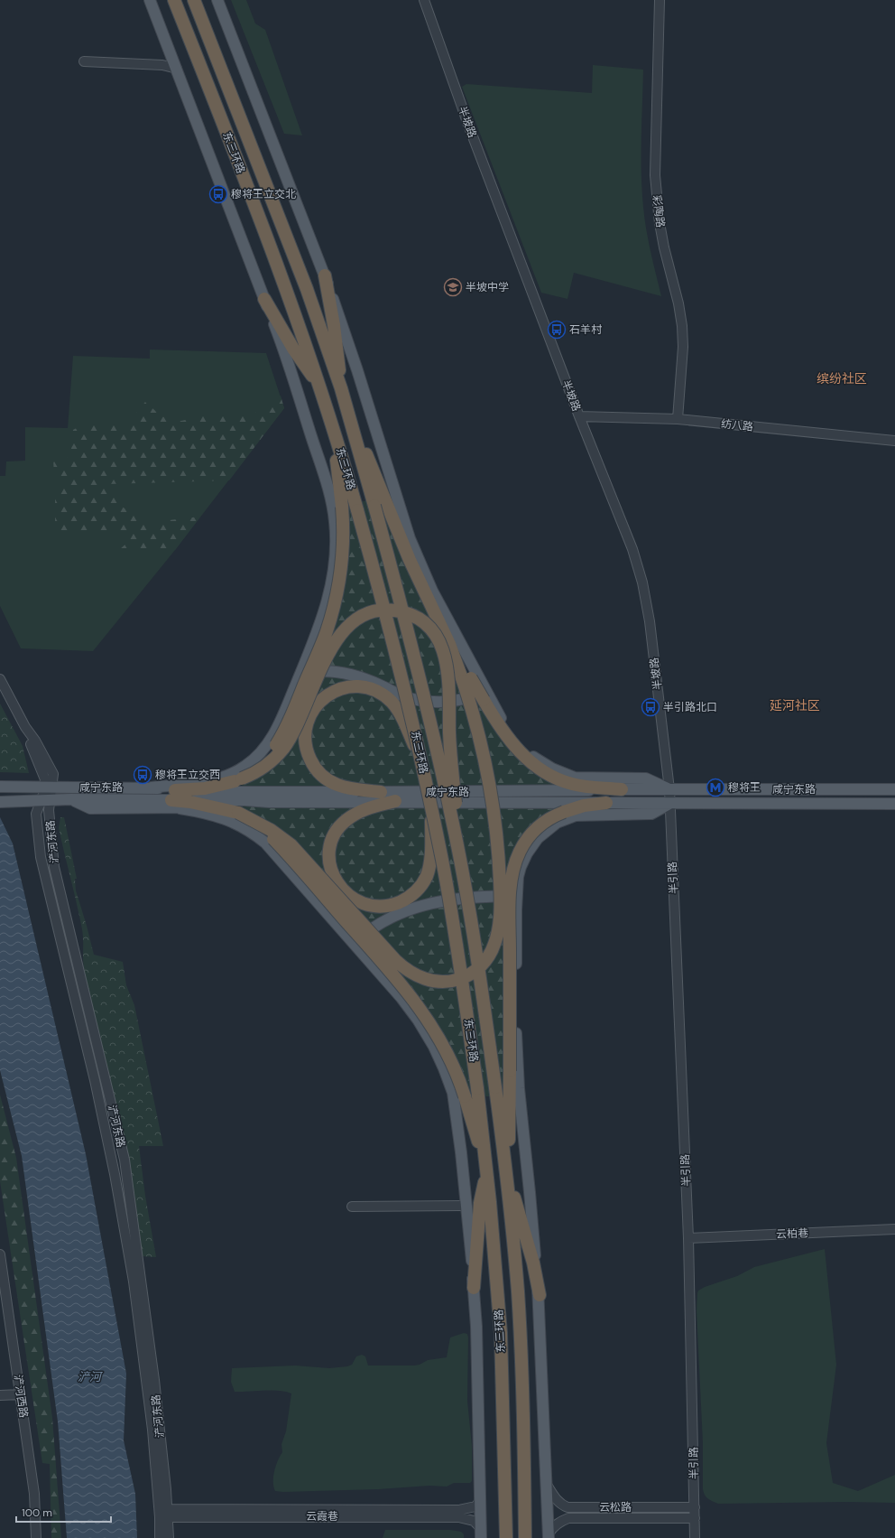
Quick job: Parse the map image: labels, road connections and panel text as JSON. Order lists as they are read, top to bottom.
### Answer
{
  "streets": {
    "highway": ["东三环路"],
    "main road": ["咸宁东路"],
    "street": [
      "半坡路",
      "彩陶路",
      "纺八路",
      "浐河东路",
      "半引路",
      "云柏巷",
      "浐河西路",
      "云松路",
      "云霞巷"
    ]
  },
  "crossings": [
    ["半坡路", "纺八路"],
    ["半坡路", "咸宁东路"],
    ["半坡路", "半引路"],
    ["彩陶路", "纺八路"],
    ["咸宁东路", "浐河东路"],
    ["咸宁东路", "半引路"],
    ["浐河东路", "云霞巷"],
    ["半引路", "云柏巷"],
    ["半引路", "云松路"]
  ],
  "districts": ["缤纷社区", "延河社区"],
  "water": ["浐河"],
  "places": {
    "bus stop": [
      "穆将王立交北",
      "石羊村",
      "半引路北口",
      "穆将王立交西"
    ],
    "school or university": ["半坡中学"],
    "metro station": ["穆将王"]
  },
  "scale_bar": "100 m"
}
